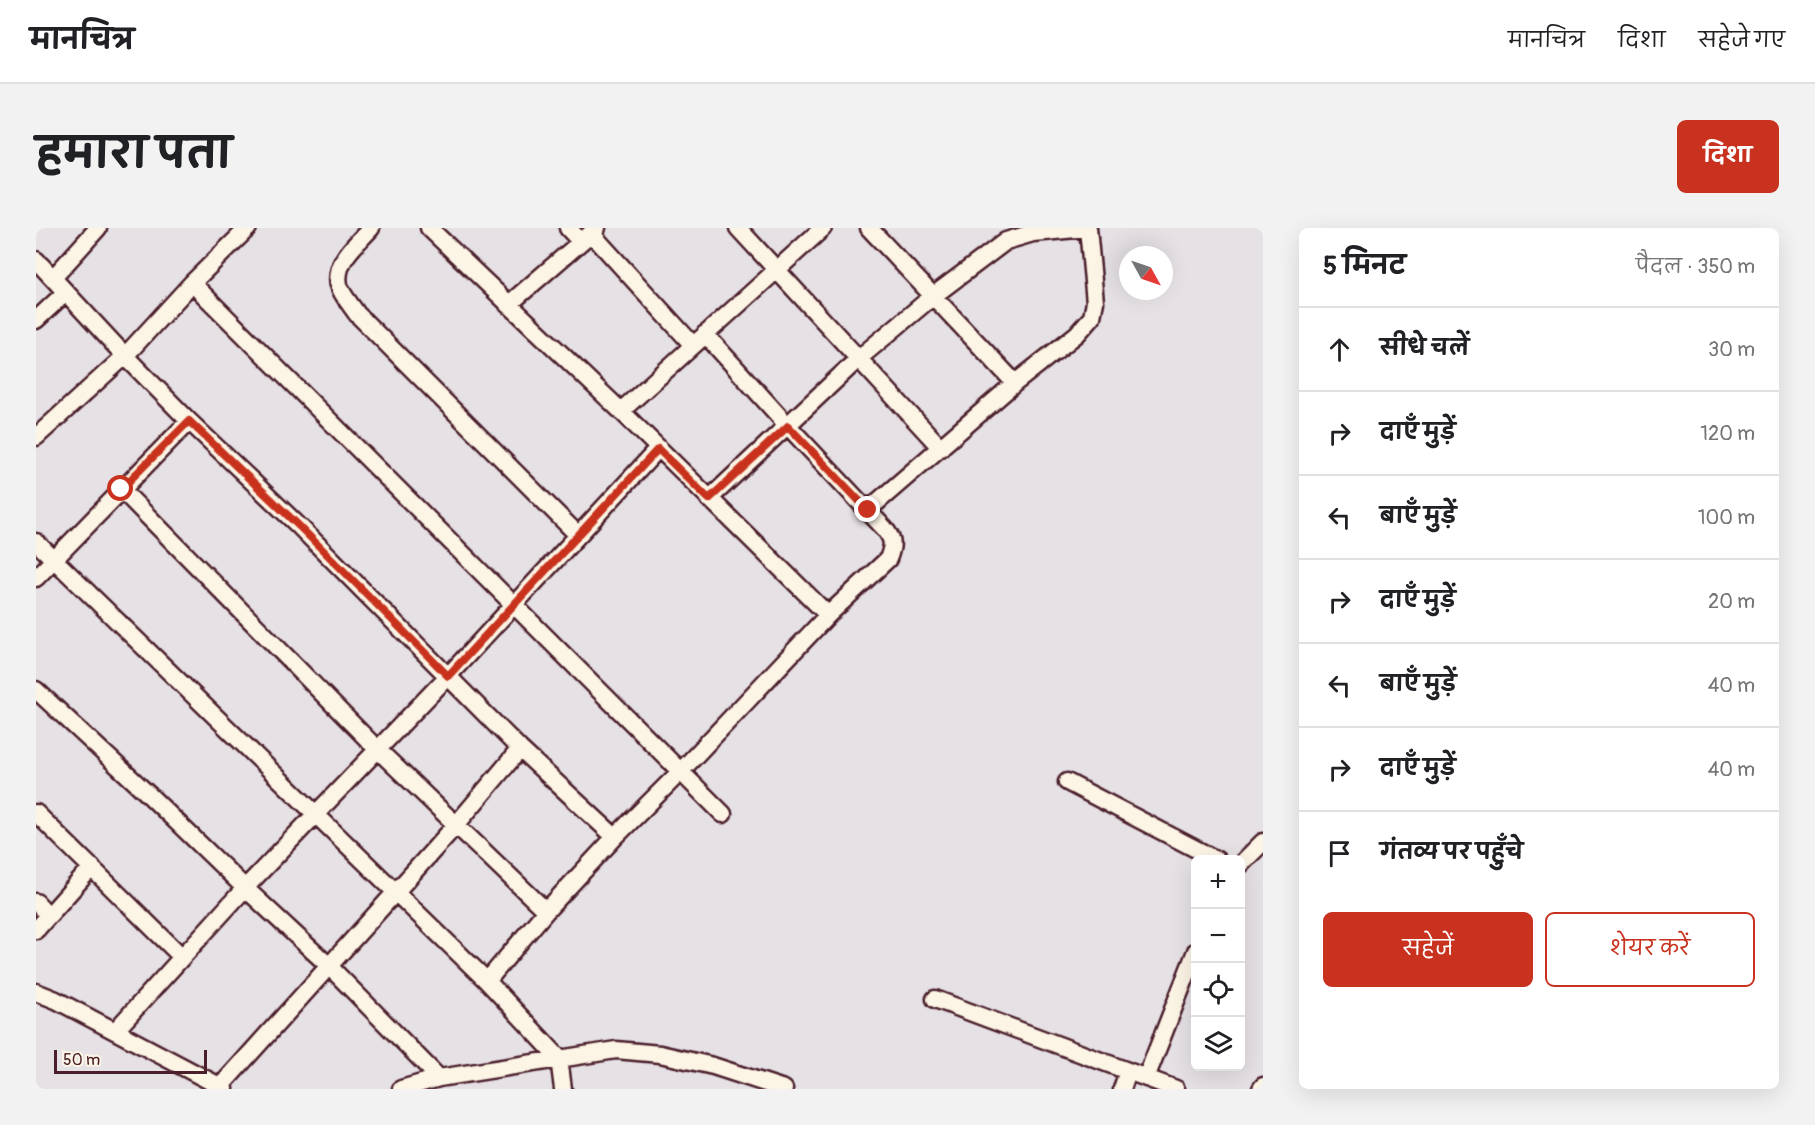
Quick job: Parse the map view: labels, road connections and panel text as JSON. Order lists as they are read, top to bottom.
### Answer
{
  "scale_bar": "50 m",
  "north": "bottom right",
  "page": {
    "header": "मानचित्र",
    "nav": ["मानचित्र", "दिशा", "सहेजे गए"],
    "title": "हमारा पता",
    "buttons": [
      "दिशा",
      ["सहेजें", "शेयर करें"]
    ],
    "heading": ["5 मिनट", "पैदल · 350 m"],
    "list": [
      ["सीधे चलें", "30 m"],
      ["दाएँ मुड़ें", "120 m"],
      ["बाएँ मुड़ें", "100 m"],
      ["दाएँ मुड़ें", "20 m"],
      ["बाएँ मुड़ें", "40 m"],
      ["दाएँ मुड़ें", "40 m"],
      "गंतव्य पर पहुँचे"
    ],
    "map_buttons": ["+", "−"],
    "scale": "50 m"
  }
}
